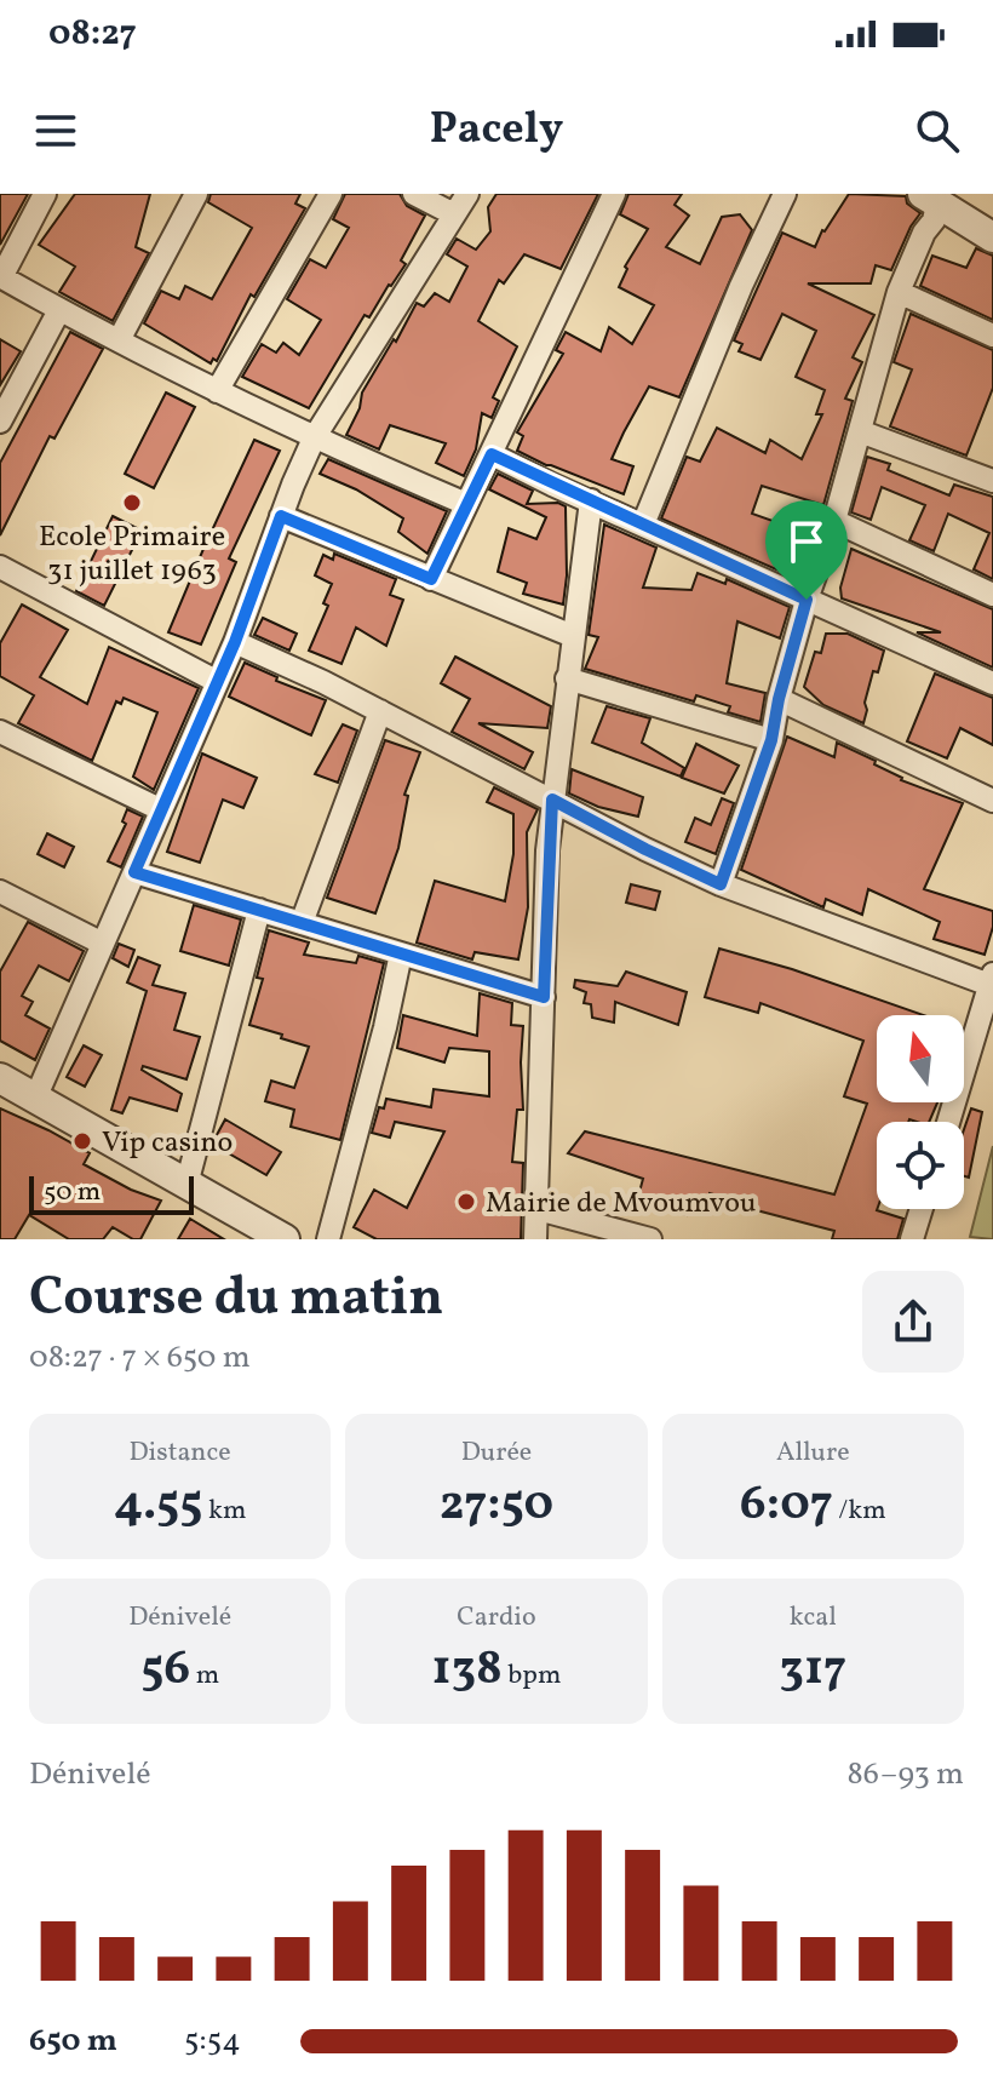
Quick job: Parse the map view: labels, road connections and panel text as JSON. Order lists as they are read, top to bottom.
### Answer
{
  "places": ["Ecole Primaire 31 juillet 1963", "Vip casino", "Mairie de Mvoumvou"],
  "scale_bar": "50 m",
  "north": "top",
  "page": {
    "status": "08:27",
    "header": "Pacely",
    "scale": "50 m",
    "heading": ["Course du matin", "08:27 · 7 × 650 m"],
    "stats": [
      ["Distance", "4.55 km"],
      ["Durée", "27:50"],
      ["Allure", "6:07 /km"],
      ["Dénivelé", "56 m"],
      ["Cardio", "138 bpm"],
      ["kcal", "317"]
    ],
    "chart": ["Dénivelé", "86–93 m"],
    "list": [
      {
        "name": "650 m",
        "note": "5:54"
      }
    ]
  }
}
